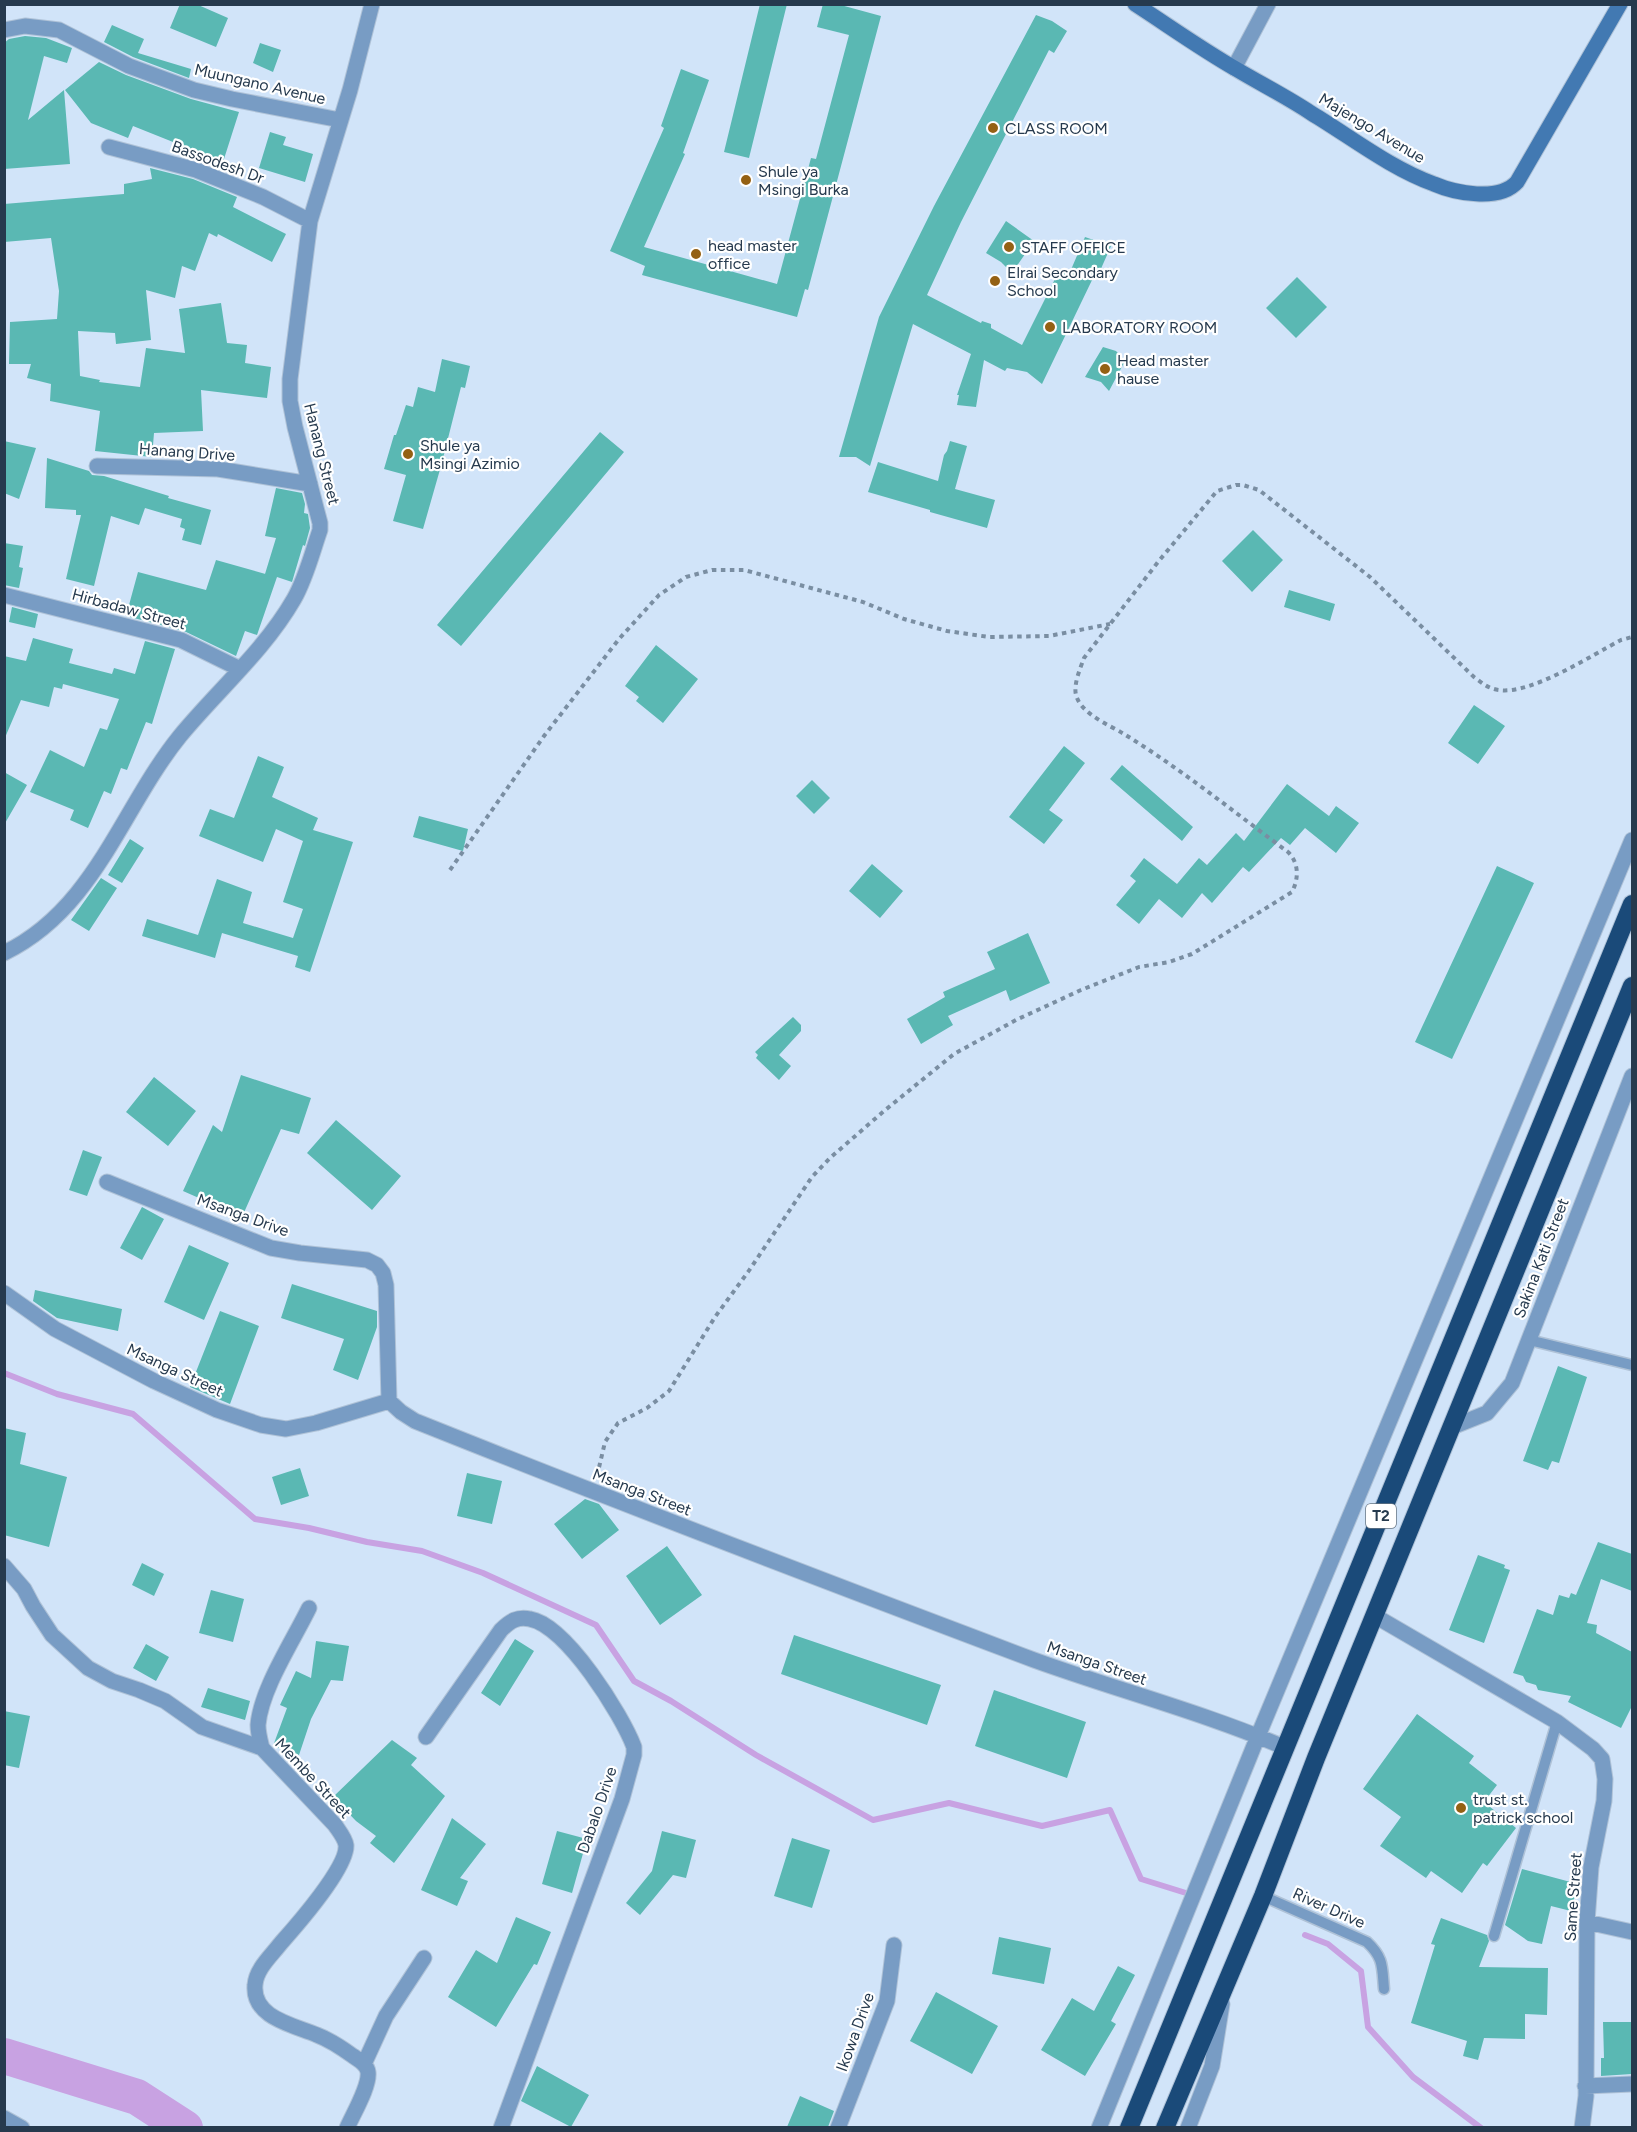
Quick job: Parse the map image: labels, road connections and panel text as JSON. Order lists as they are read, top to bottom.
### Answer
{
  "streets": {
    "highway": ["T2"],
    "street": [
      "Muungano Avenue",
      "Majengo Avenue",
      "Bassodesh Dr",
      "Hanang Drive",
      "Hanang Street",
      "Hirbadaw Street",
      "Msanga Drive",
      "Sakina Kati Street",
      "Msanga Street",
      "Membe Street",
      "Dabalo Drive",
      "Same Street",
      "Ikowa Drive"
    ],
    "lane": ["River Drive"]
  },
  "crossings": [
    ["Muungano Avenue", "Hanang Street"],
    ["Bassodesh Dr", "Hanang Street"],
    ["Hanang Drive", "Hanang Street"],
    ["Hanang Street", "Hirbadaw Street"],
    ["Msanga Drive", "Msanga Street"],
    ["Sakina Kati Street", "T2"],
    ["Msanga Street", "T2"],
    ["T2", "Same Street"],
    ["T2", "River Drive"]
  ],
  "places": [
    "CLASS ROOM",
    "Shule ya Msingi Burka",
    "STAFF OFFICE",
    "head master office",
    "Elrai Secondary School",
    "LABORATORY ROOM",
    "Head master hause",
    "Shule ya Msingi Azimio",
    "trust st. patrick school"
  ]
}
